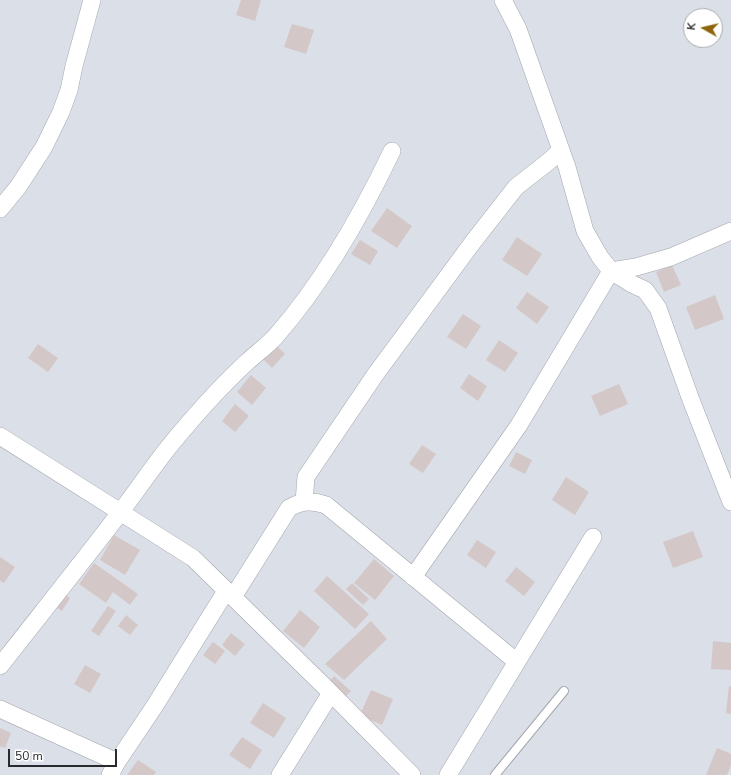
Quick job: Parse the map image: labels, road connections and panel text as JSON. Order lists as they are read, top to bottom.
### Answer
{
  "scale_bar": "50 m",
  "north": "left"
}
